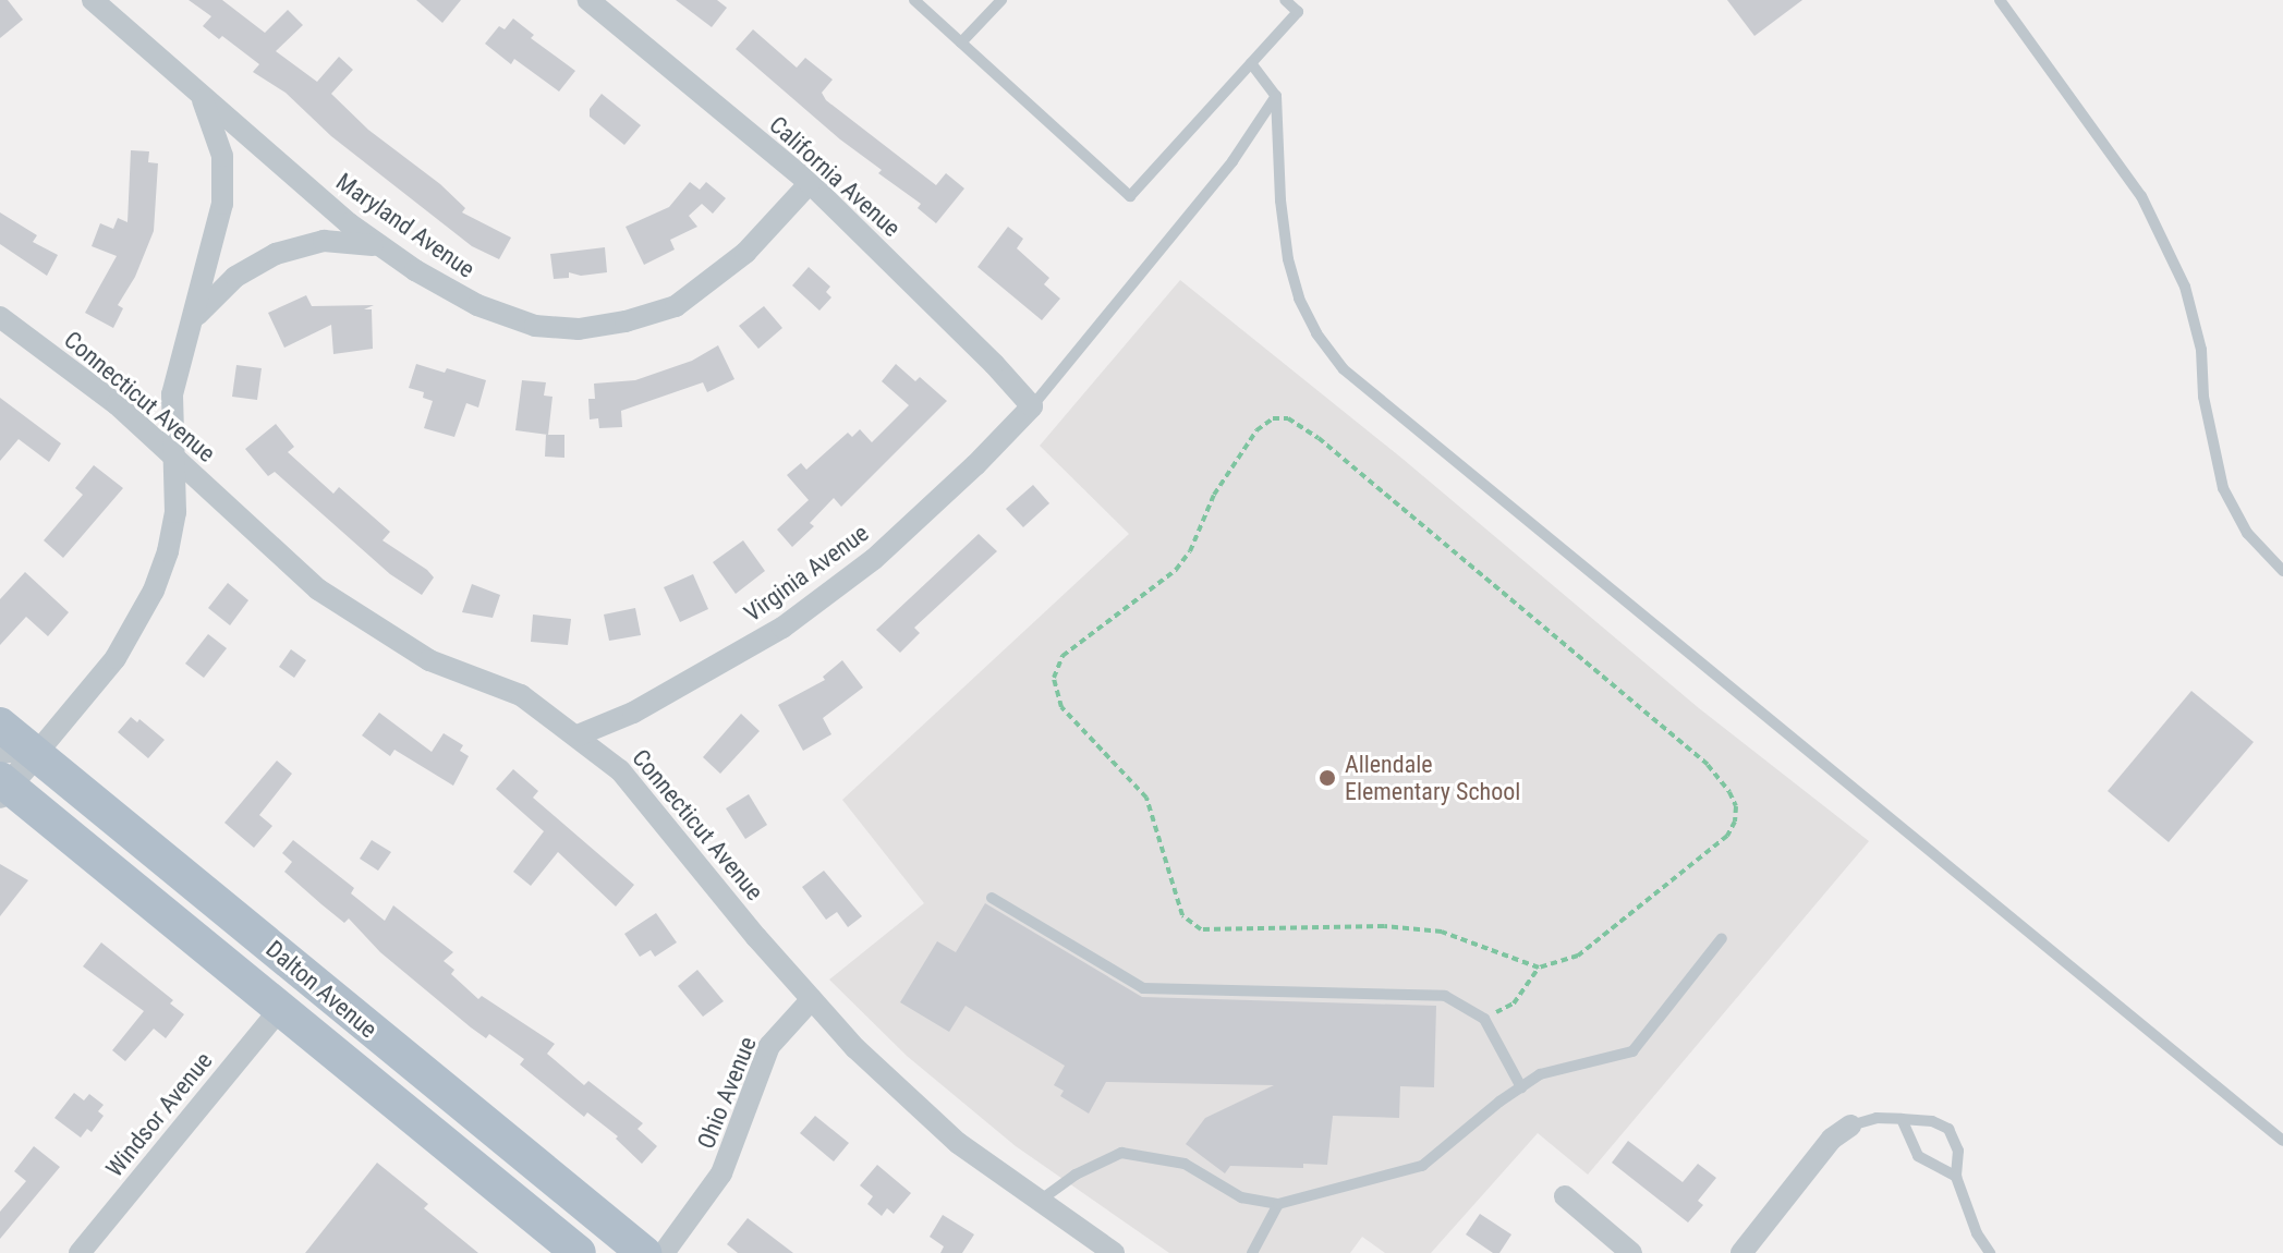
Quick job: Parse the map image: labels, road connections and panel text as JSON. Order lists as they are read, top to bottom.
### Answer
{
  "streets": {
    "main road": ["Dalton Avenue"],
    "street": [
      "California Avenue",
      "Maryland Avenue",
      "Connecticut Avenue",
      "Virginia Avenue",
      "Ohio Avenue",
      "Windsor Avenue"
    ]
  },
  "crossings": [
    ["California Avenue", "Maryland Avenue"],
    ["California Avenue", "Virginia Avenue"],
    ["Connecticut Avenue", "Virginia Avenue"],
    ["Connecticut Avenue", "Ohio Avenue"],
    ["Dalton Avenue", "Windsor Avenue"]
  ],
  "places": ["Allendale Elementary School"]
}
